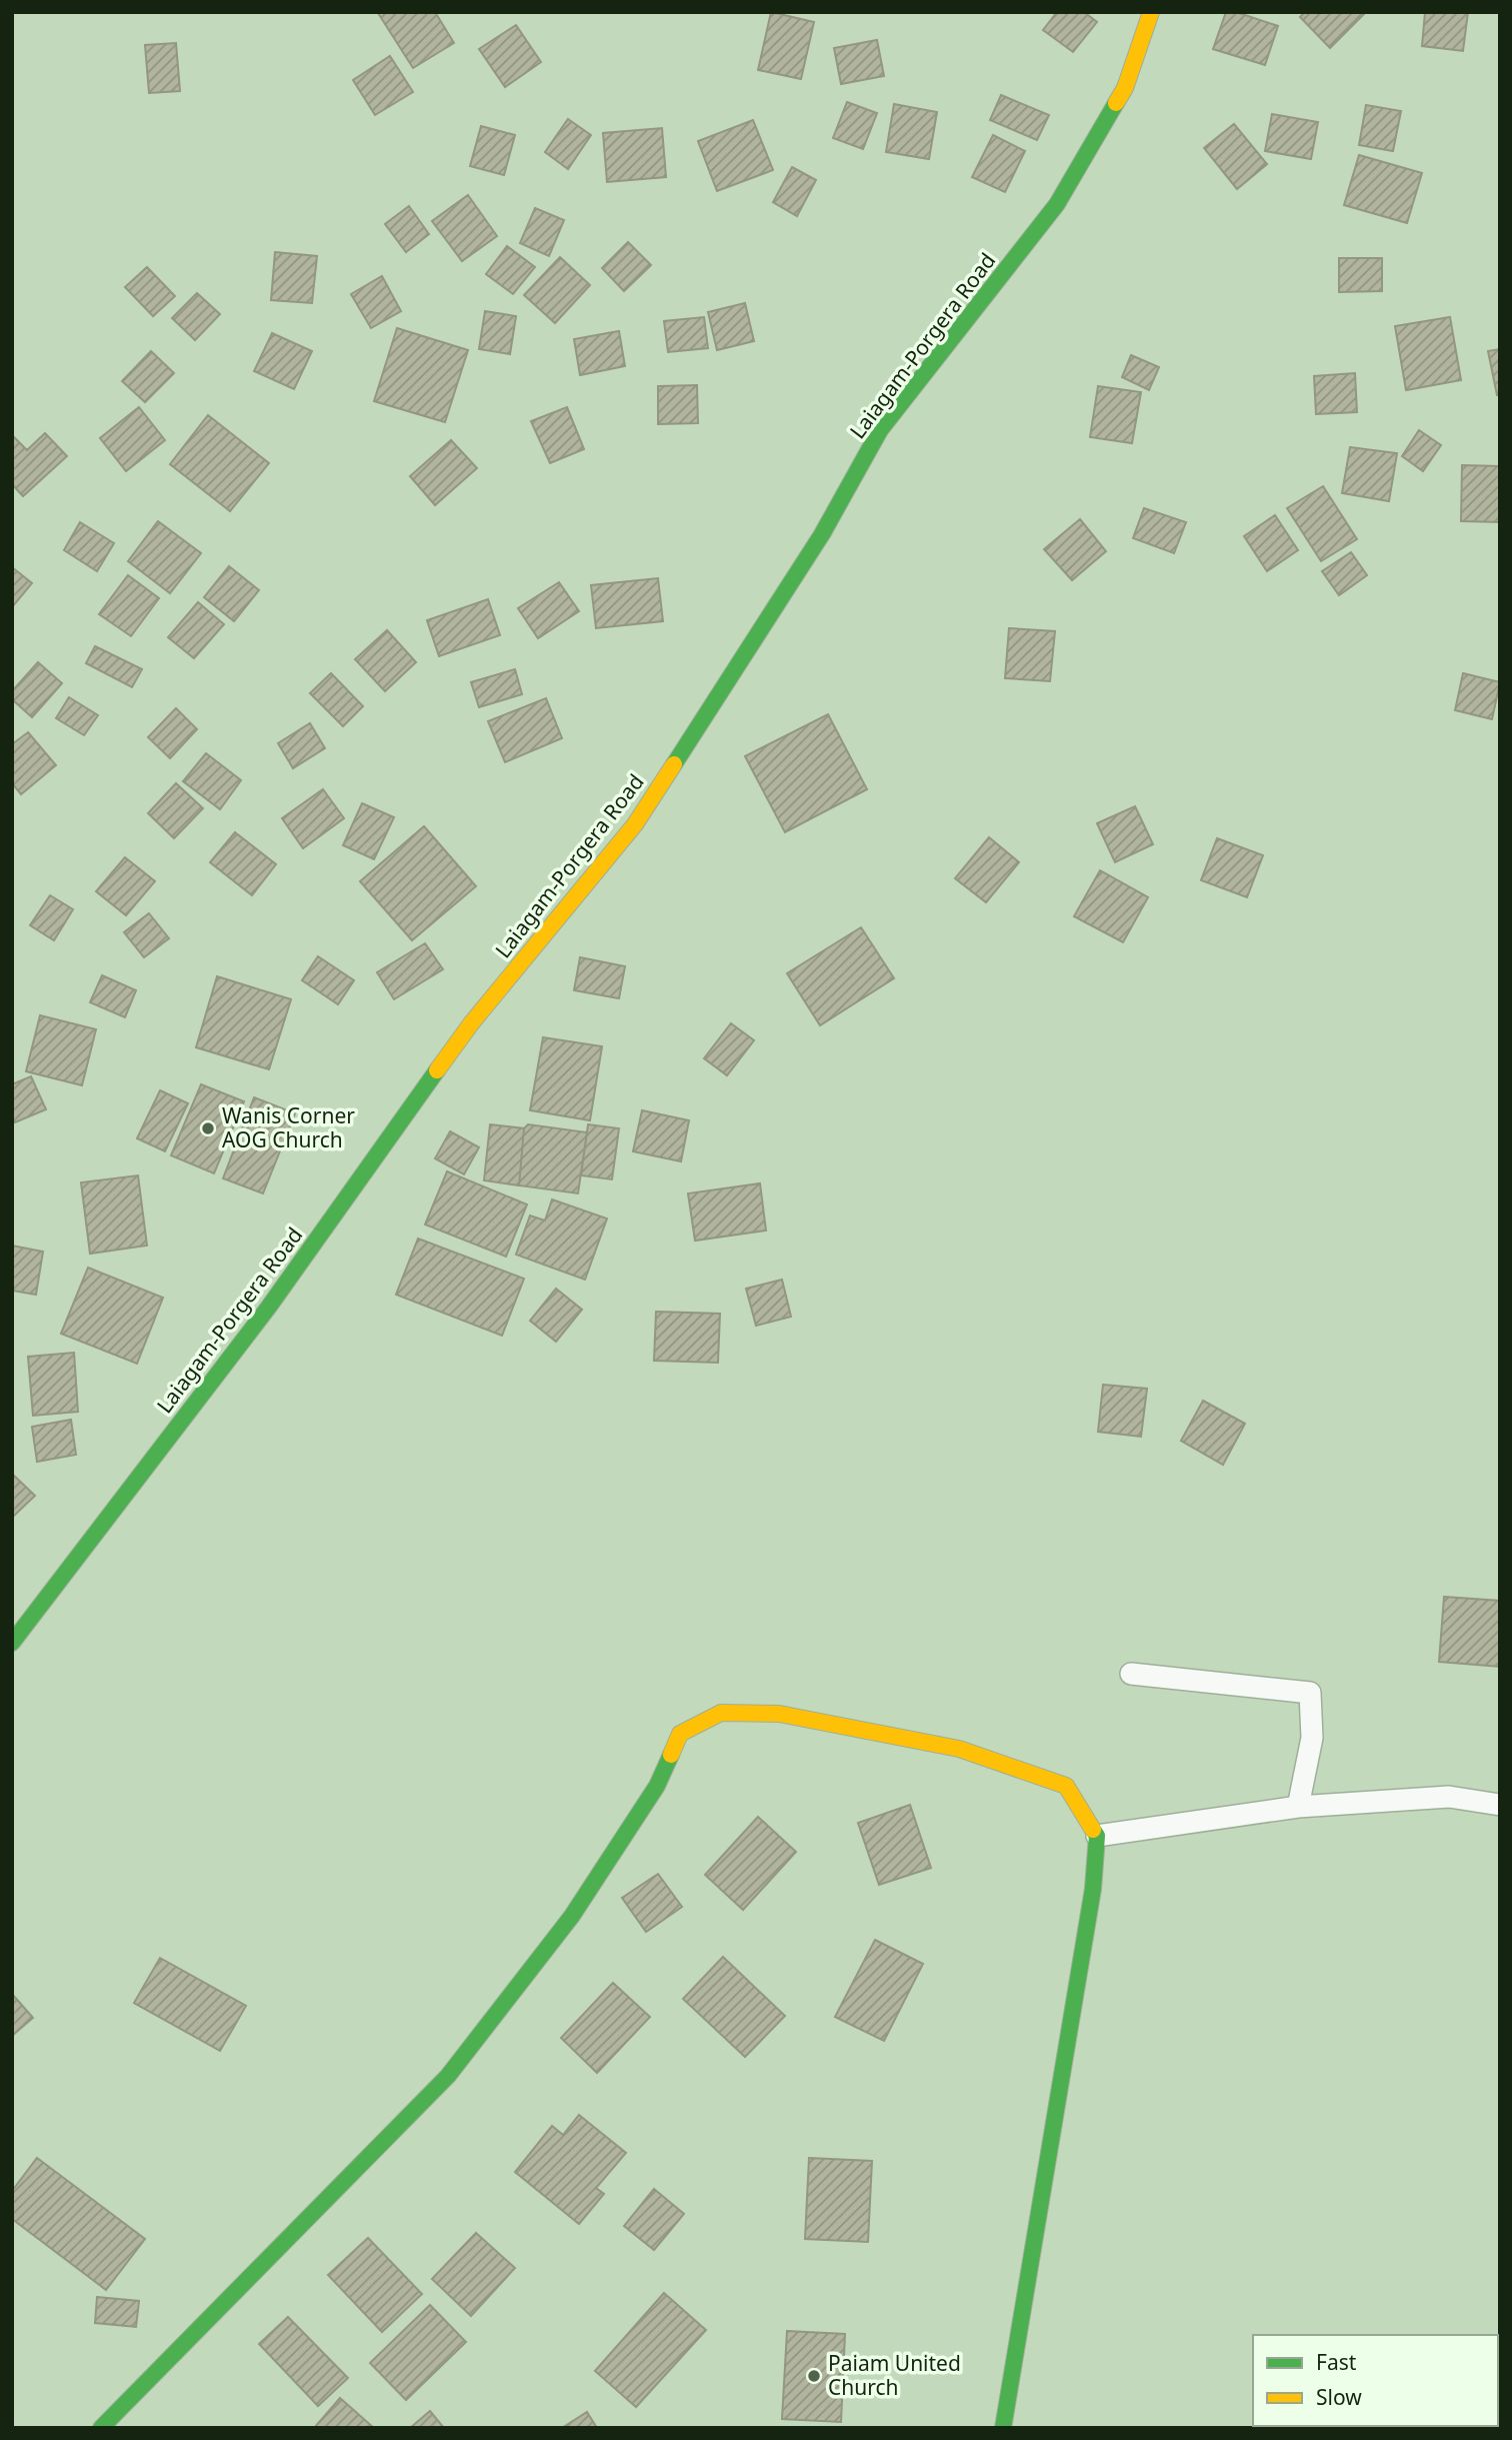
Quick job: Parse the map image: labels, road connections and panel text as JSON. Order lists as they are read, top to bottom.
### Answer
{
  "streets": {
    "main road": ["Laiagam-Porgera Road"]
  },
  "places": ["Wanis Corner AOG Church", "Paiam United Church"],
  "legend": ["Fast", "Slow"]
}
